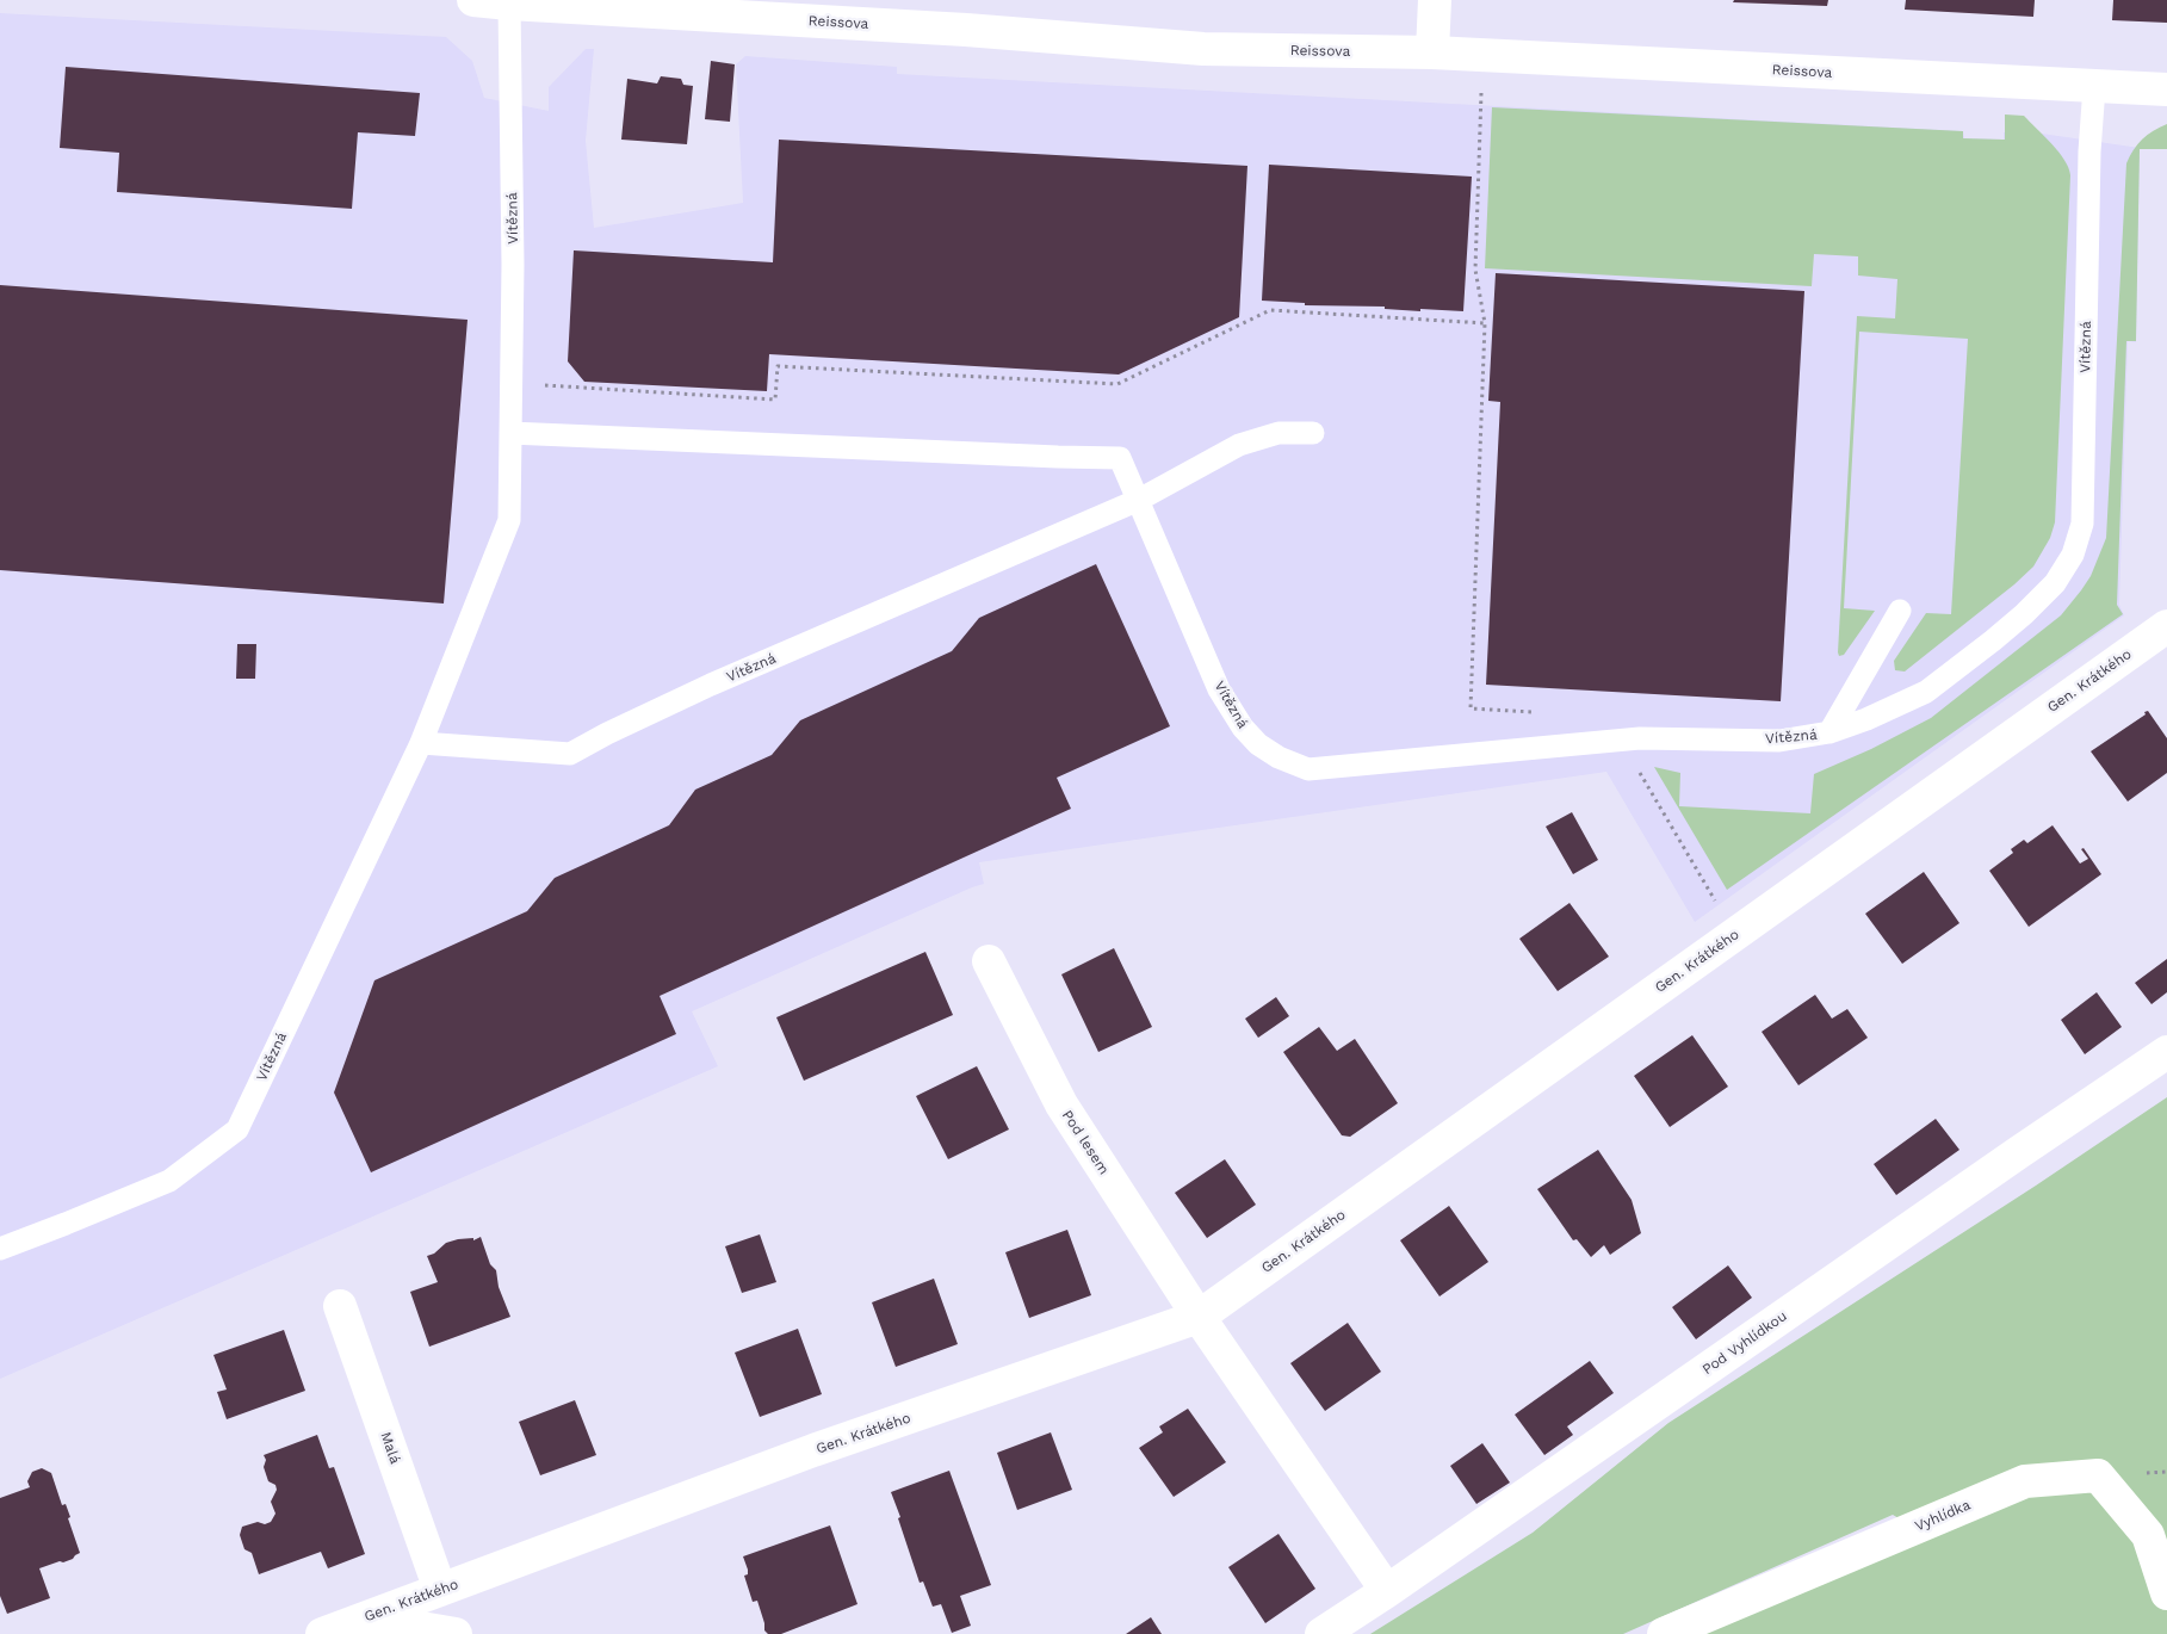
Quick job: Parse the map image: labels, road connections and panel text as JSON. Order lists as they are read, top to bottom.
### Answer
{
  "streets": {
    "street": [
      "Reissova",
      "Gen. Krátkého",
      "Pod lesem",
      "Pod Vyhlídkou",
      "Malá",
      "Vyhlídka"
    ],
    "lane": ["Vítězná"]
  },
  "crossings": [
    ["Reissova", "Vítězná"],
    ["Gen. Krátkého", "Pod lesem"],
    ["Gen. Krátkého", "Malá"],
    ["Pod lesem", "Pod Vyhlídkou"]
  ]
}
